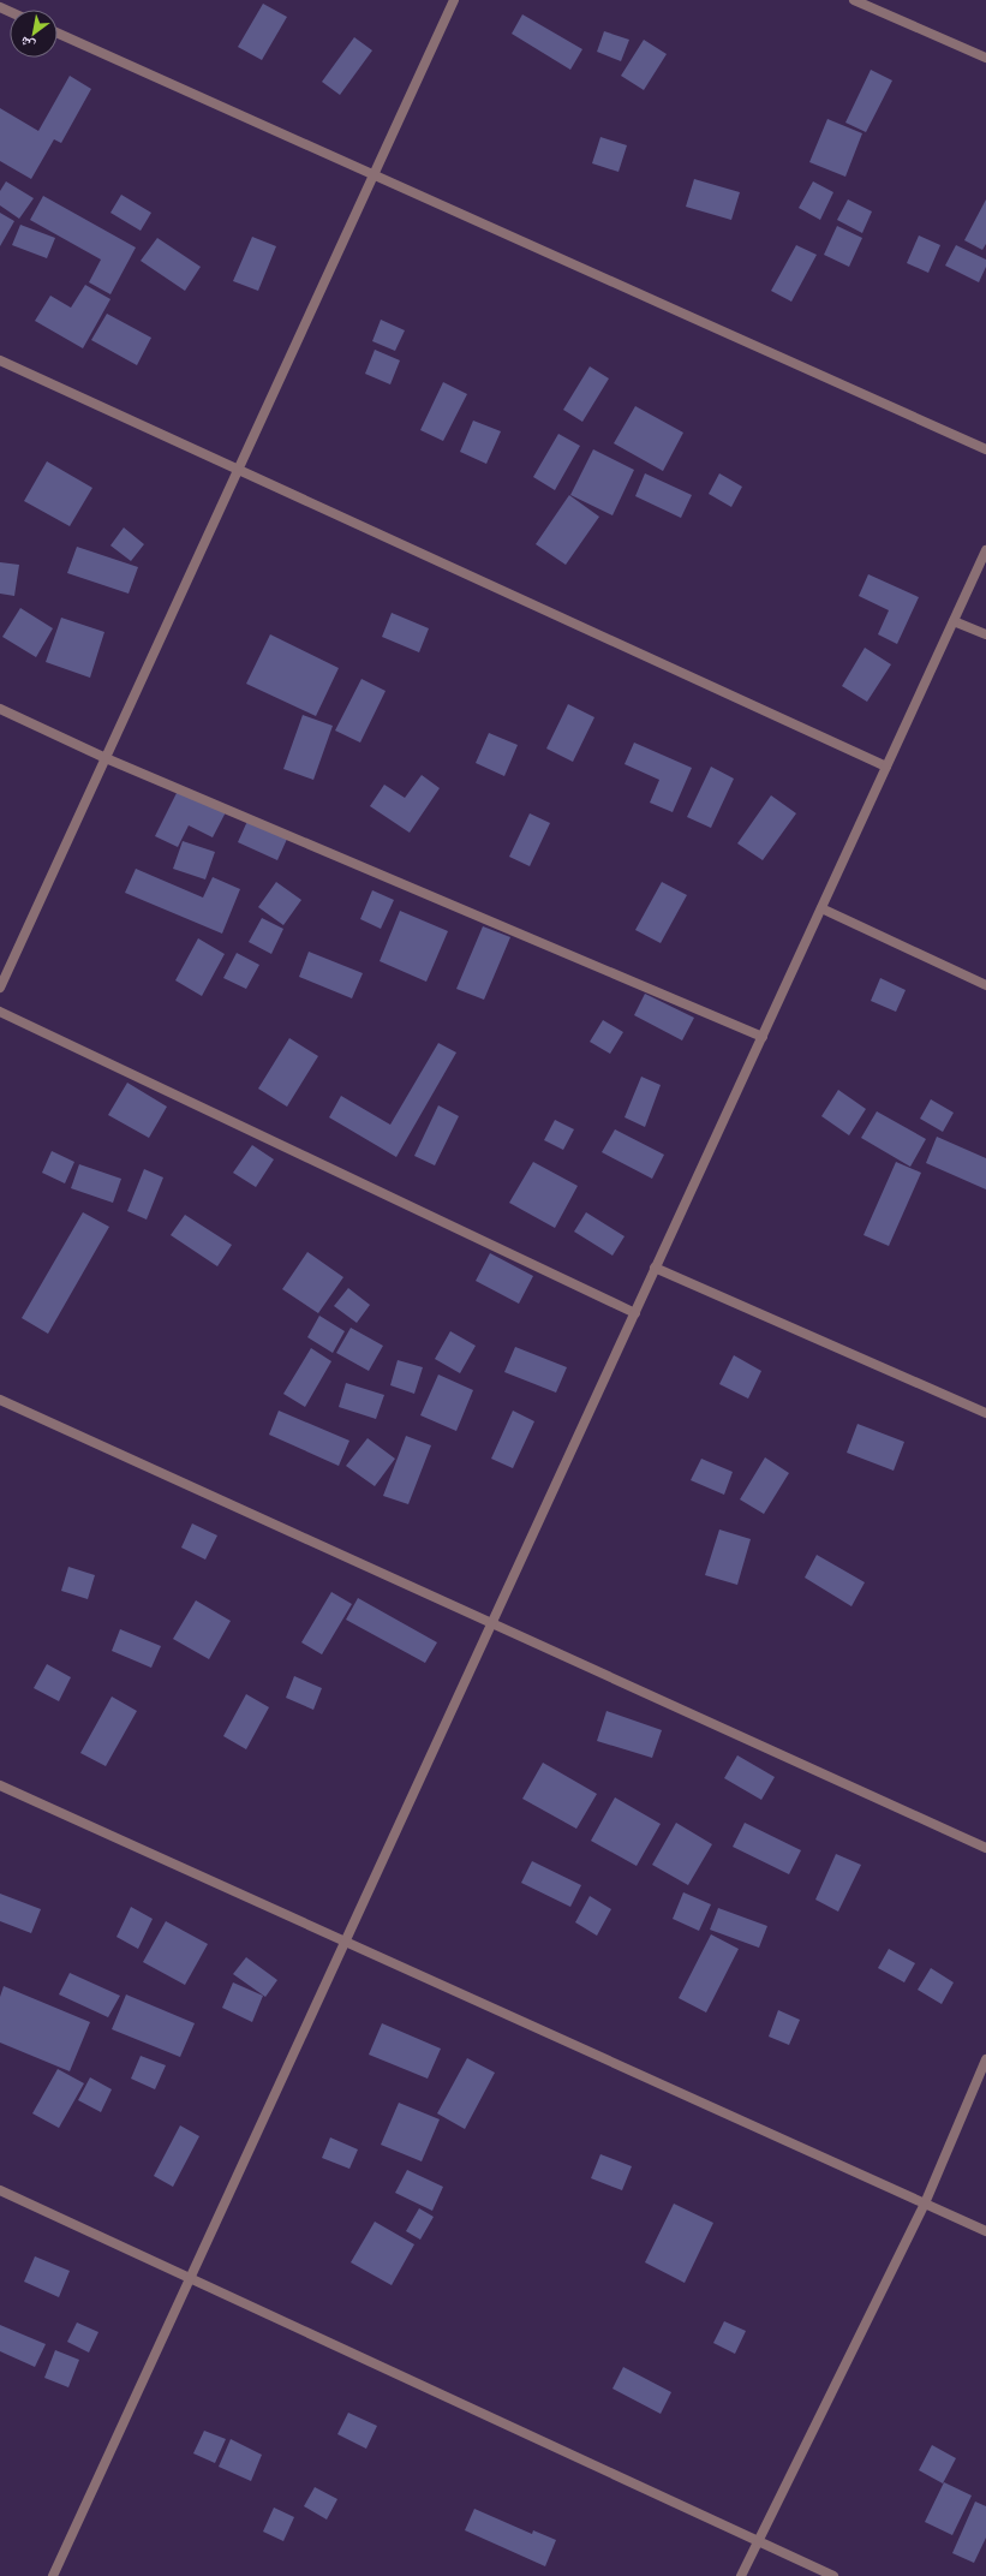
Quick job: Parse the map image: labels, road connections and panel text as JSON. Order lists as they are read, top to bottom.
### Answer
{
  "north": "bottom left"
}
